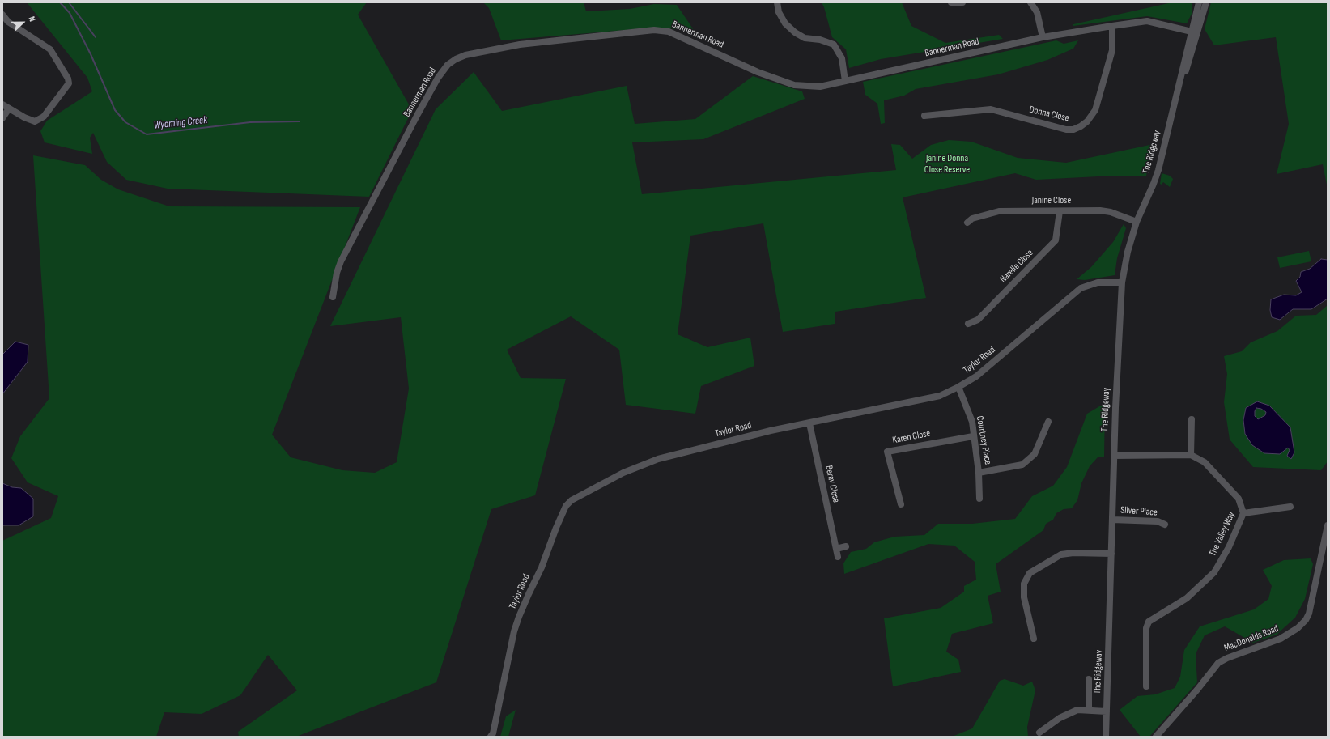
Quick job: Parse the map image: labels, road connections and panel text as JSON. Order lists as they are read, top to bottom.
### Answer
{
  "streets": {
    "street": [
      "Bannerman Road",
      "Donna Close",
      "The Ridgeway",
      "Janine Close",
      "Narelle Close",
      "Taylor Road",
      "Karen Close",
      "Courtney Place",
      "Beray Close",
      "Silver Place",
      "The Valley Way",
      "MacDonalds Road"
    ]
  },
  "crossings": [
    ["Bannerman Road", "Donna Close"],
    ["Bannerman Road", "The Ridgeway"],
    ["The Ridgeway", "Janine Close"],
    ["The Ridgeway", "Taylor Road"],
    ["The Ridgeway", "Silver Place"],
    ["The Ridgeway", "The Valley Way"],
    ["Janine Close", "Narelle Close"],
    ["Taylor Road", "Courtney Place"],
    ["Taylor Road", "Beray Close"],
    ["Karen Close", "Courtney Place"]
  ],
  "water": ["Wyoming Creek"],
  "parks": ["Janine Donna Close Reserve"],
  "north": "right"
}
